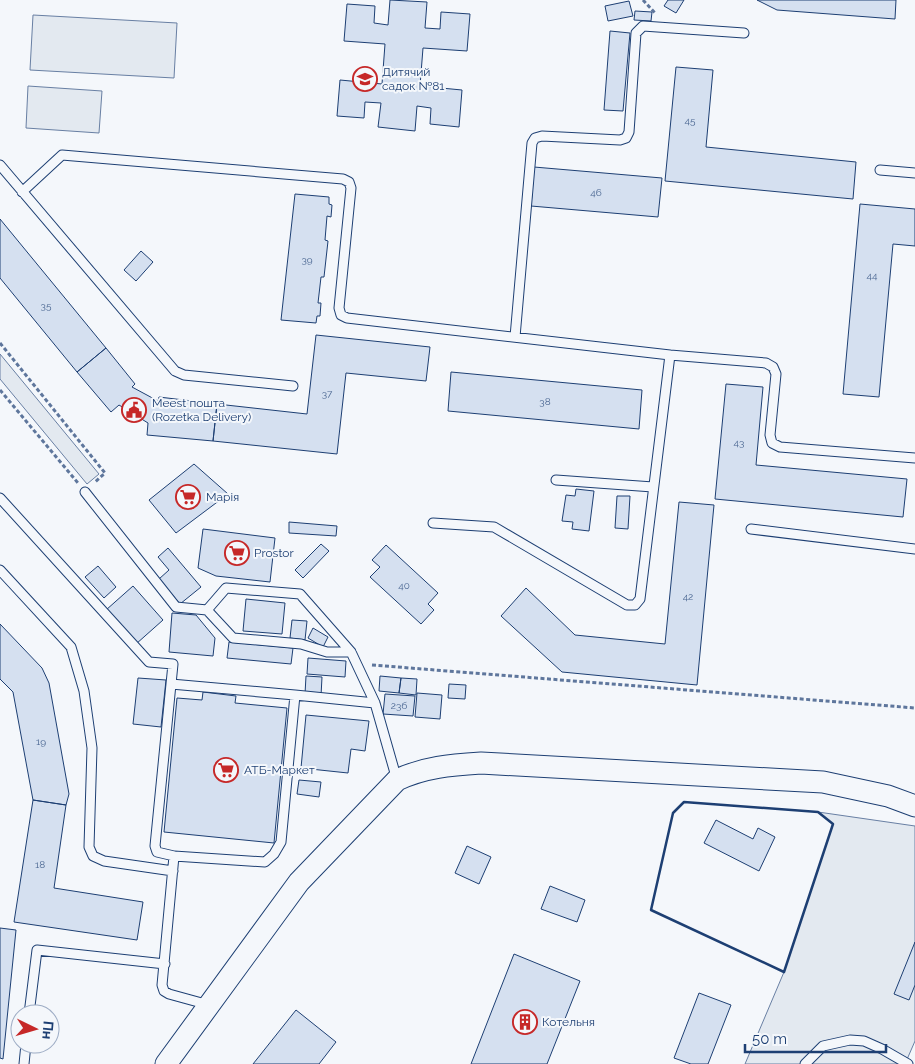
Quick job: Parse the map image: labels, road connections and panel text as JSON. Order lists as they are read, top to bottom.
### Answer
{
  "places": {
    "school or university": ["Дитячий садок №81"],
    "public building": ["Meest пошта (Rozetka Delivery)"],
    "supermarket": ["Марія", "Prostor", "АТБ-Маркет"],
    "building": ["Котельня"]
  },
  "house_numbers": [
    "45",
    "46",
    "39",
    "44",
    "35",
    "37",
    "38",
    "43",
    "40",
    "42",
    "23б",
    "19",
    "18"
  ],
  "scale_bar": "50 m",
  "north": "right"
}
